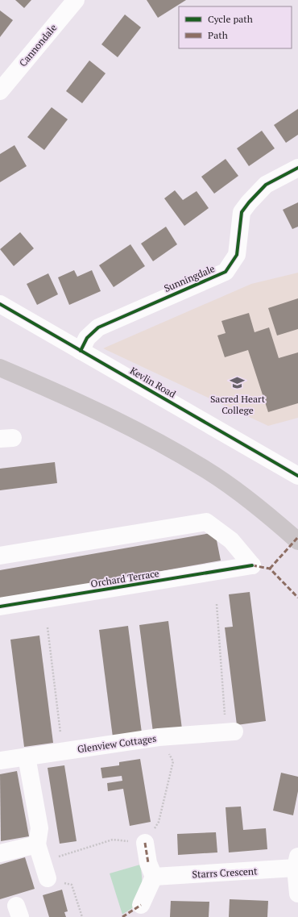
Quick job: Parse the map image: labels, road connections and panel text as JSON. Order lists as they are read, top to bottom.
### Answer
{
  "streets": {
    "street": [
      "Cannondale",
      "Sunningdale",
      "Kevlin Road",
      "Orchard Terrace",
      "Glenview Cottages",
      "Starrs Crescent"
    ]
  },
  "crossings": [
    ["Sunningdale", "Kevlin Road"]
  ],
  "places": {
    "school or university": ["Sacred Heart College"]
  },
  "legend": ["Cycle path", "Path"]
}
